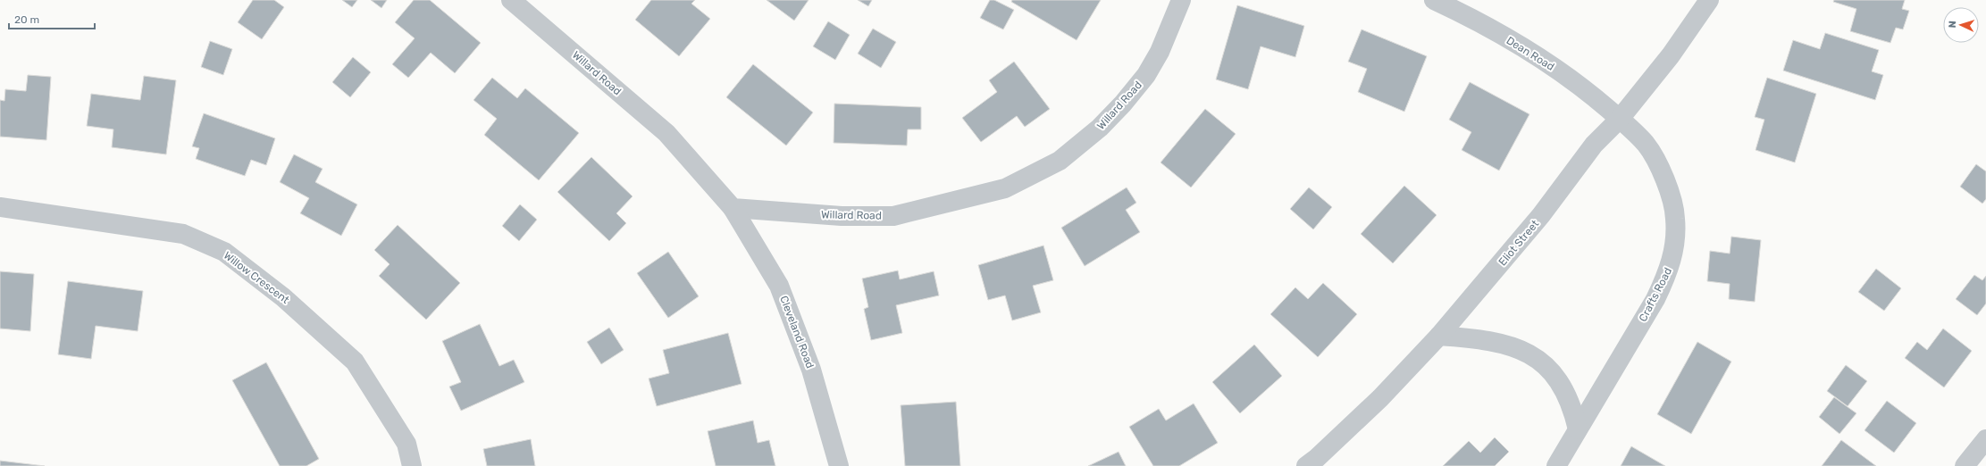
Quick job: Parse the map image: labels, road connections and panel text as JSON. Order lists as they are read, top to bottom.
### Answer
{
  "streets": {
    "street": [
      "Dean Road",
      "Willard Road",
      "Eliot Street",
      "Willow Crescent",
      "Crafts Road",
      "Cleveland Road"
    ]
  },
  "crossings": [
    ["Dean Road", "Eliot Street"],
    ["Dean Road", "Crafts Road"],
    ["Willard Road", "Cleveland Road"],
    ["Eliot Street", "Crafts Road"]
  ],
  "scale_bar": "20 m",
  "north": "left"
}
